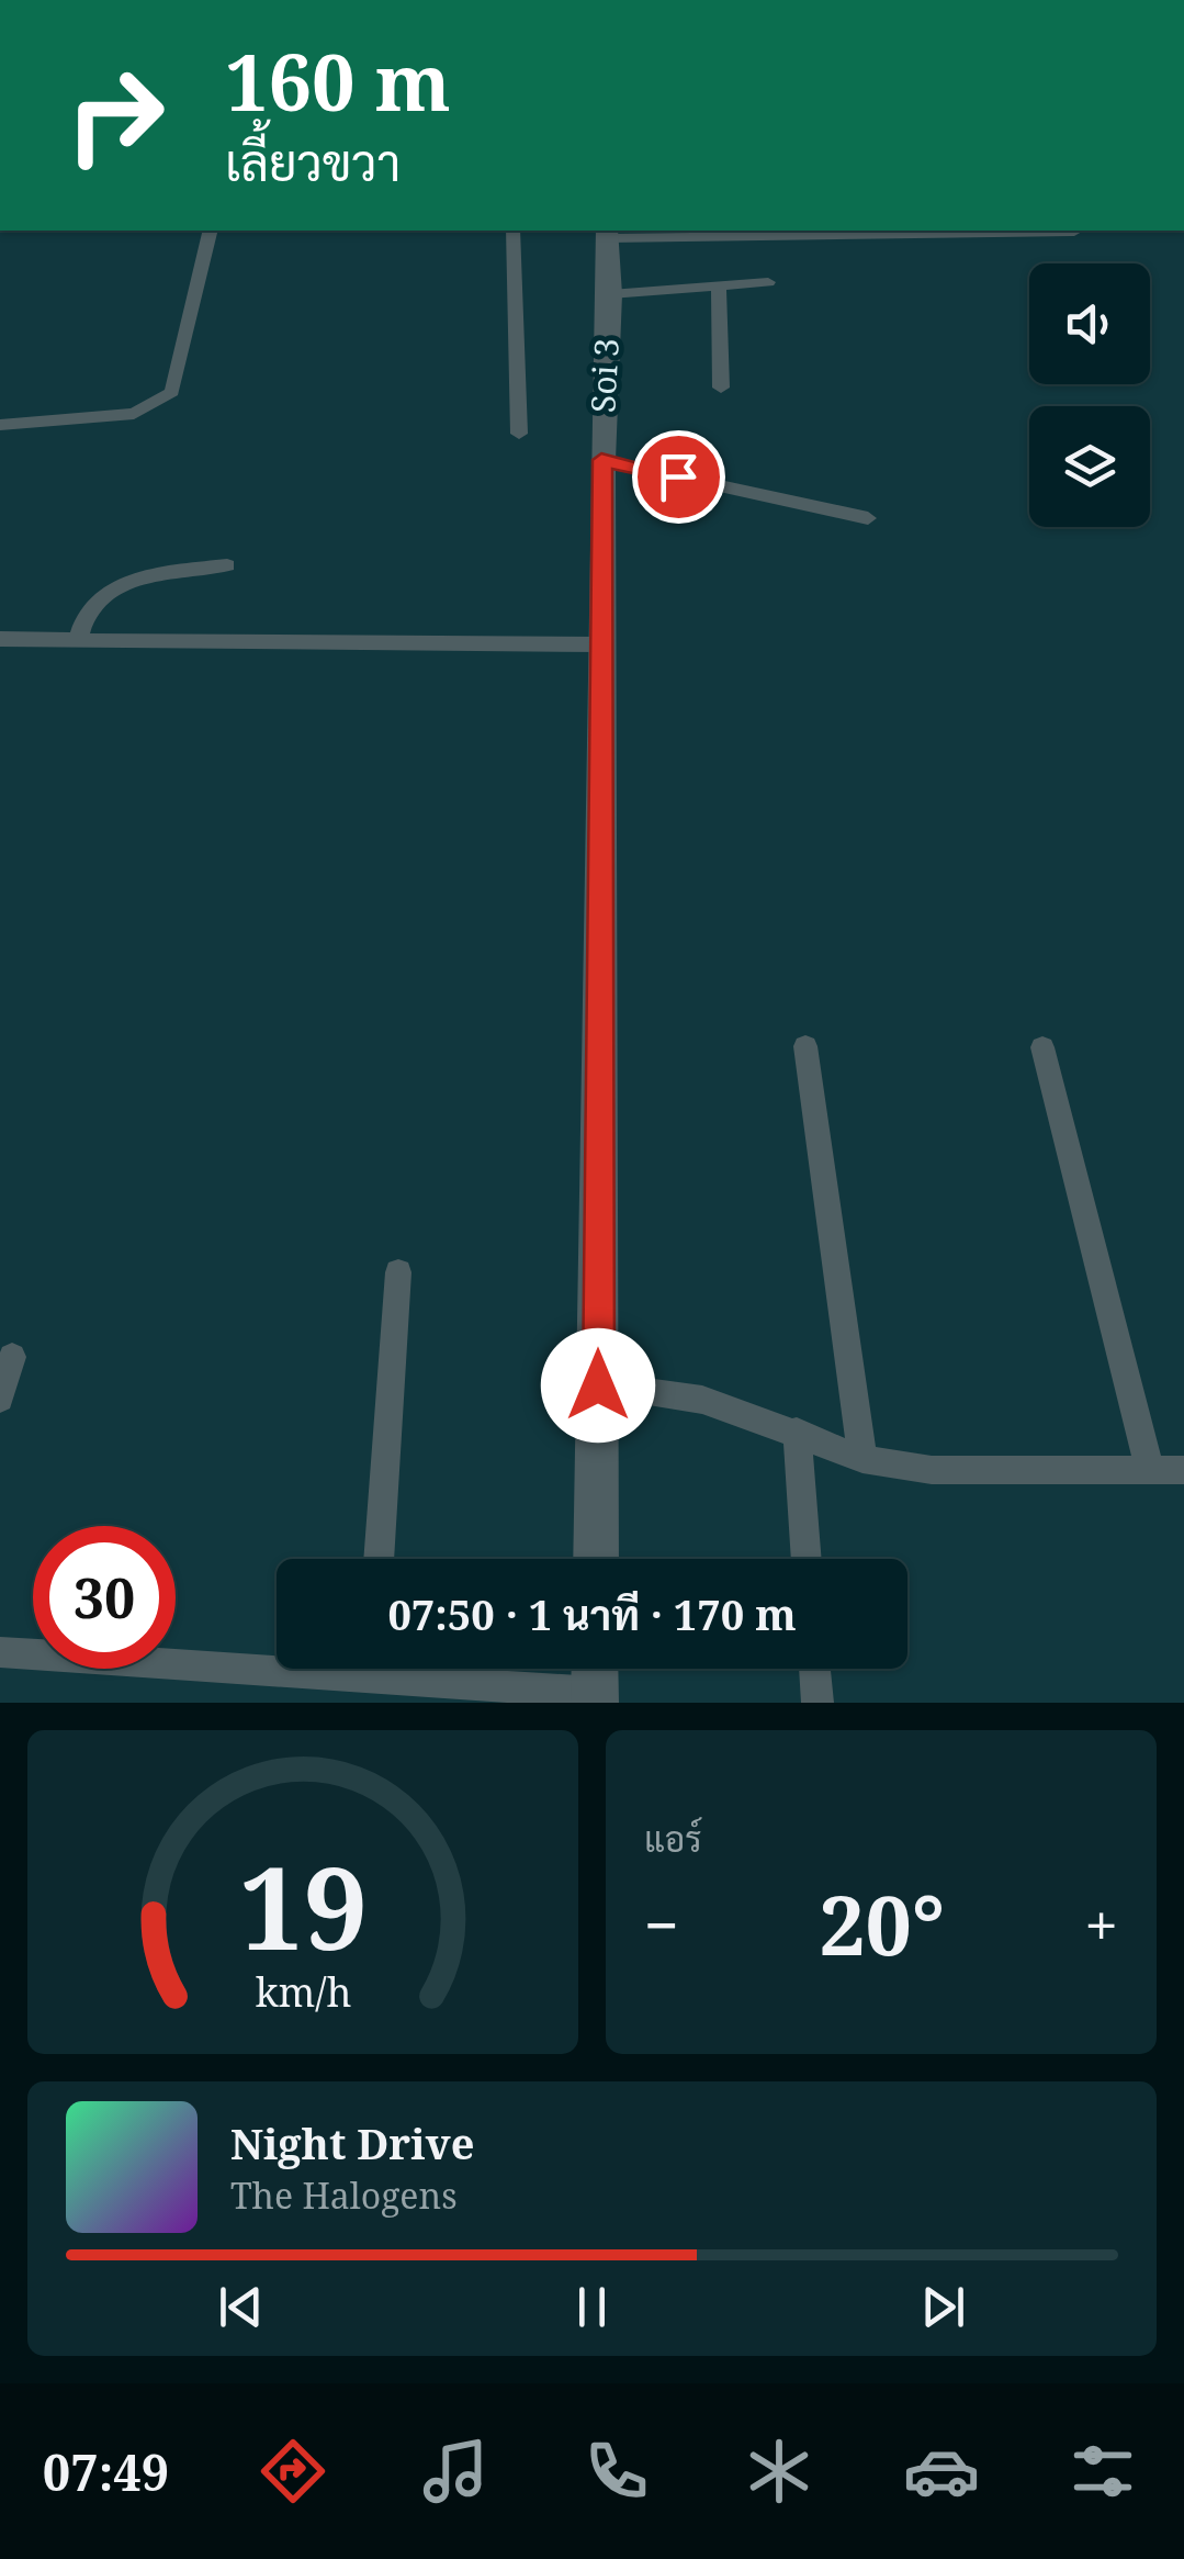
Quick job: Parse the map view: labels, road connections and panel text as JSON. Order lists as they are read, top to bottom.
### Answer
{
  "streets": {
    "street": ["Soi 3"]
  },
  "page": {
    "turn": ["160 m", "เลี้ยวขวา"],
    "limit": "30",
    "trip": "07:50 · 1 นาที · 170 m",
    "tile": "แอร์",
    "heat": ["−", "20°", "+"],
    "song": ["Night Drive", "The Halogens"],
    "tabs": "07:49",
    "gauge": ["19", "km/h"]
  }
}
